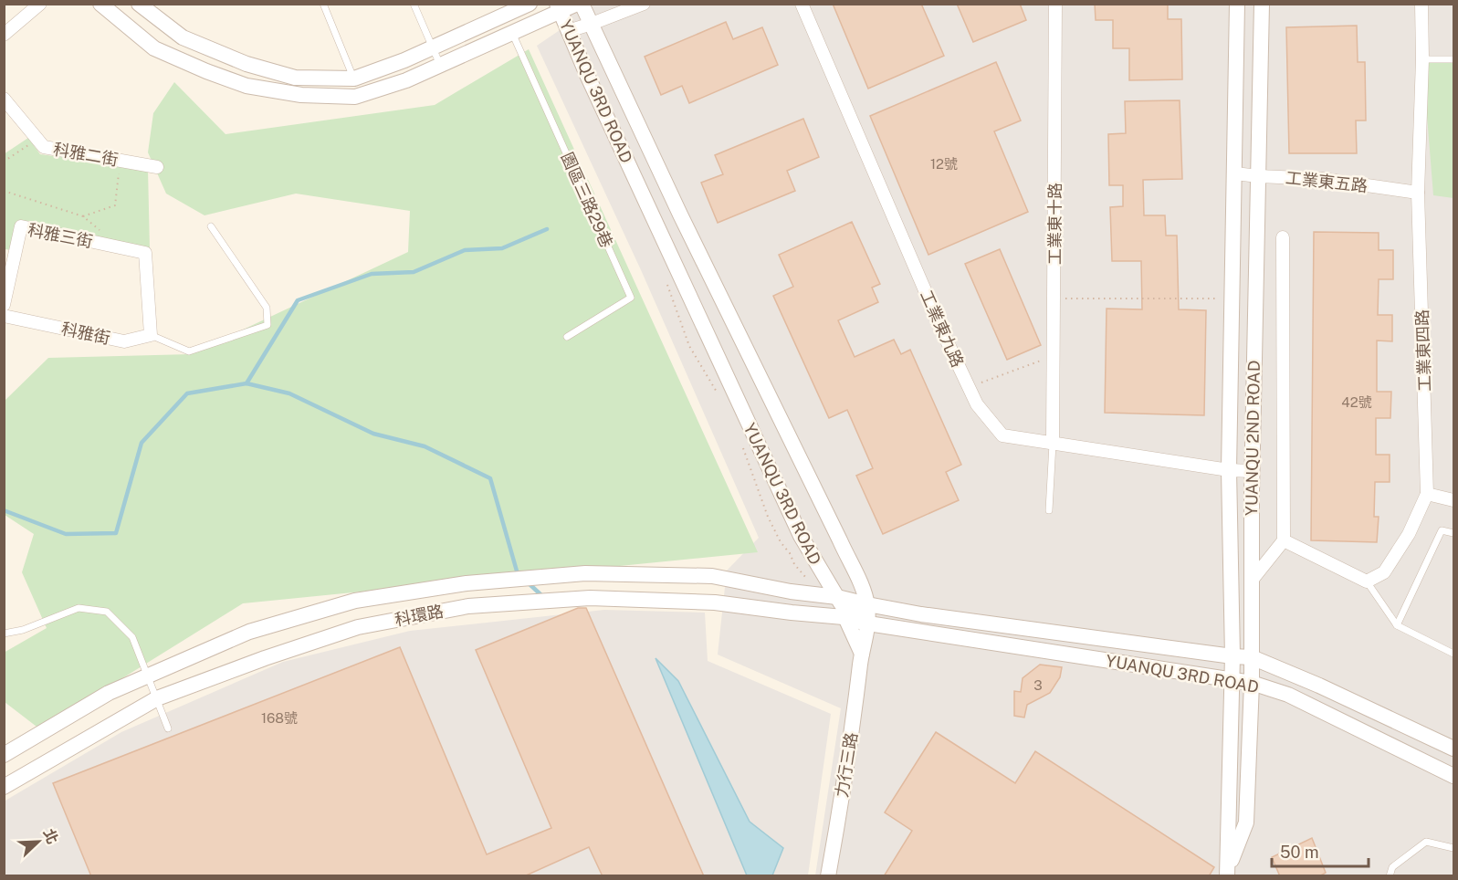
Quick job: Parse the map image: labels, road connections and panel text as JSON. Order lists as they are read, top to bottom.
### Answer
{
  "streets": {
    "street": [
      "YUANQU 3RD ROAD",
      "科雅二街",
      "工業東五路",
      "工業東十路",
      "科雅三街",
      "工業東九路",
      "科雅街",
      "工業東四路",
      "YUANQU 2ND ROAD",
      "科環路",
      "力行三路"
    ],
    "lane": ["園區三路29巷"]
  },
  "crossings": [
    ["YUANQU 3RD ROAD", "YUANQU 2ND ROAD"],
    ["YUANQU 3RD ROAD", "科環路"],
    ["YUANQU 3RD ROAD", "力行三路"],
    ["工業東五路", "工業東四路"],
    ["工業東五路", "YUANQU 2ND ROAD"],
    ["工業東十路", "工業東九路"],
    ["科雅三街", "科雅街"],
    ["工業東九路", "YUANQU 2ND ROAD"],
    ["科環路", "力行三路"]
  ],
  "house_numbers": [
    "12號",
    "42號",
    "3",
    "168號"
  ],
  "scale_bar": "50 m",
  "north": "top right"
}
